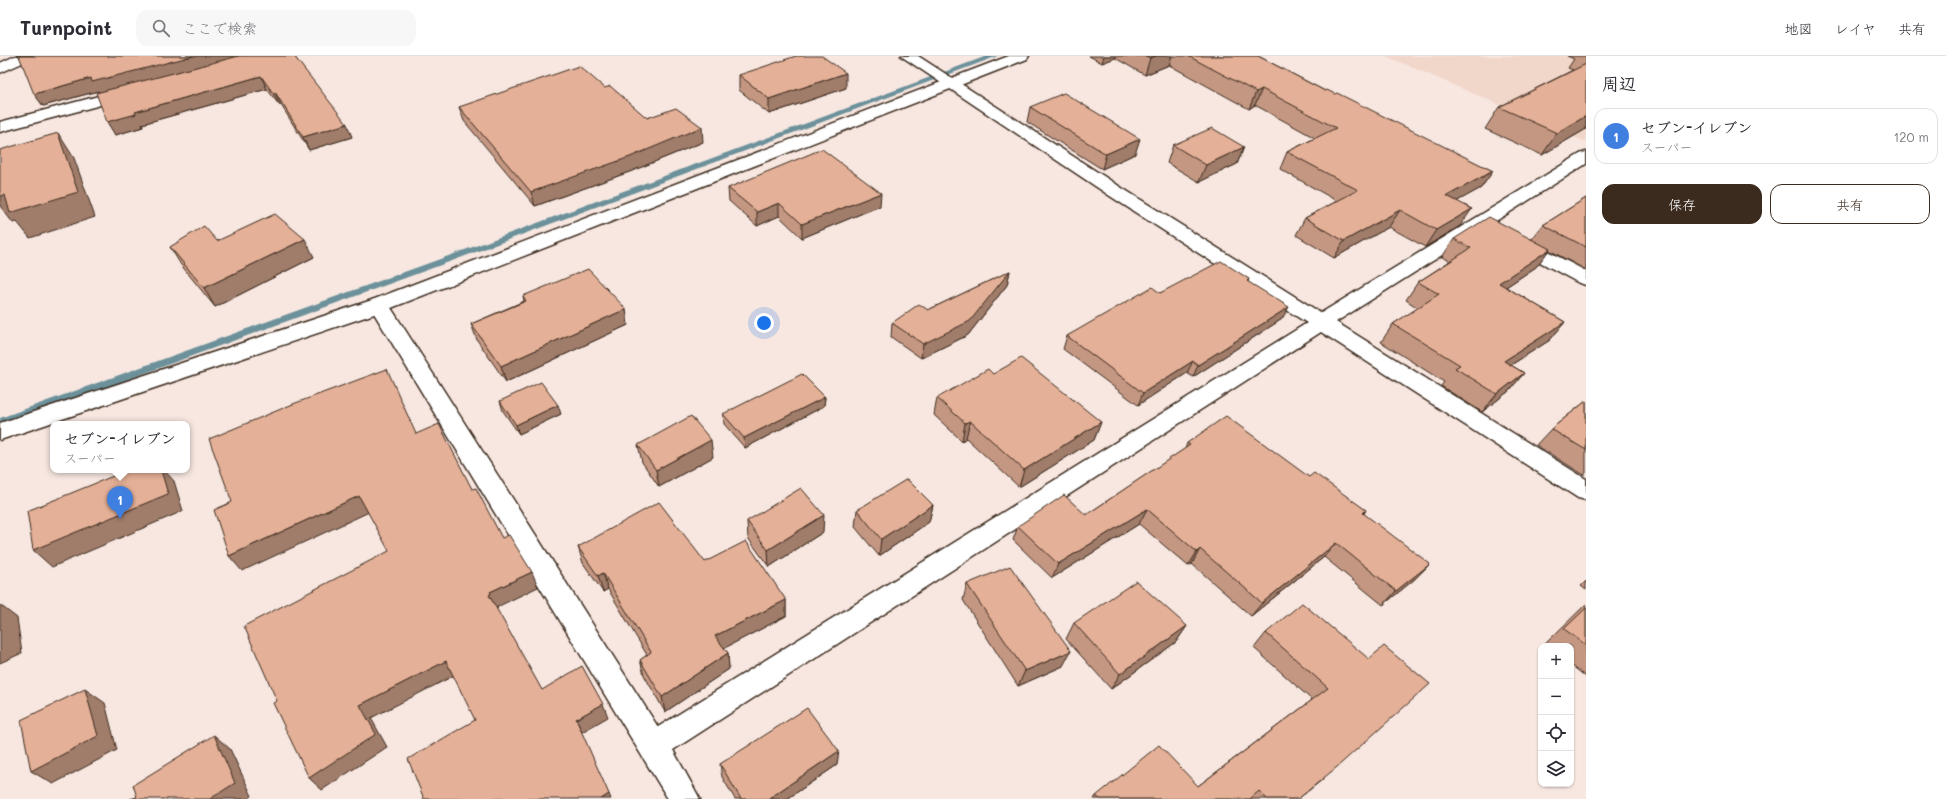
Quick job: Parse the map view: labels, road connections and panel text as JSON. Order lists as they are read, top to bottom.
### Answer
{
  "page": {
    "header": "Turnpoint",
    "search": "ここで検索",
    "nav": ["地図", "レイヤ", "共有"],
    "heading": "周辺",
    "list": [
      {
        "mark": "1",
        "name": "セブン-イレブン",
        "note": "スーパー",
        "value": "120 m"
      }
    ],
    "buttons": ["保存", "共有"],
    "popup": ["セブン-イレブン", "スーパー"],
    "pins": "1",
    "map_buttons": ["+", "−"]
  }
}
